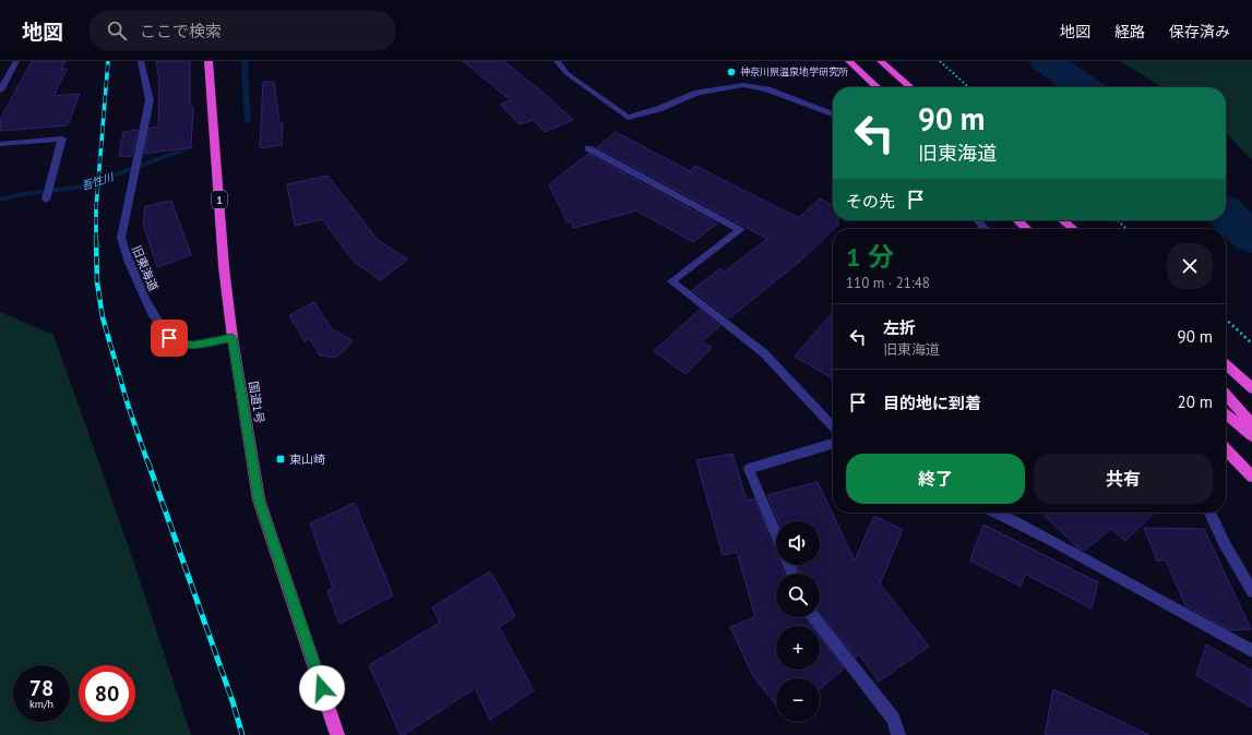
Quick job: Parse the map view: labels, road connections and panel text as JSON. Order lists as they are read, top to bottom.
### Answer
{
  "streets": {
    "highway": ["1", "国道1号"],
    "street": ["旧東海道"]
  },
  "crossings": [
    ["旧東海道", "国道1号"]
  ],
  "water": ["吾性川"],
  "places": {
    "other": ["神奈川県温泉地学研究所"],
    "transit": ["東山崎"]
  },
  "page": {
    "header": "地図",
    "search": "ここで検索",
    "nav": ["地図", "経路", "保存済み"],
    "turn": ["90 m", "旧東海道"],
    "then": "その先",
    "heading": ["1 分", "110 m · 21:48"],
    "list": [
      {
        "name": "左折",
        "note": "旧東海道",
        "value": "90 m"
      },
      {
        "name": "目的地に到着",
        "value": "20 m"
      }
    ],
    "buttons": ["終了", "共有"],
    "map_buttons": ["+", "−"],
    "speed": "78 km/h",
    "limit": "80"
  }
}
